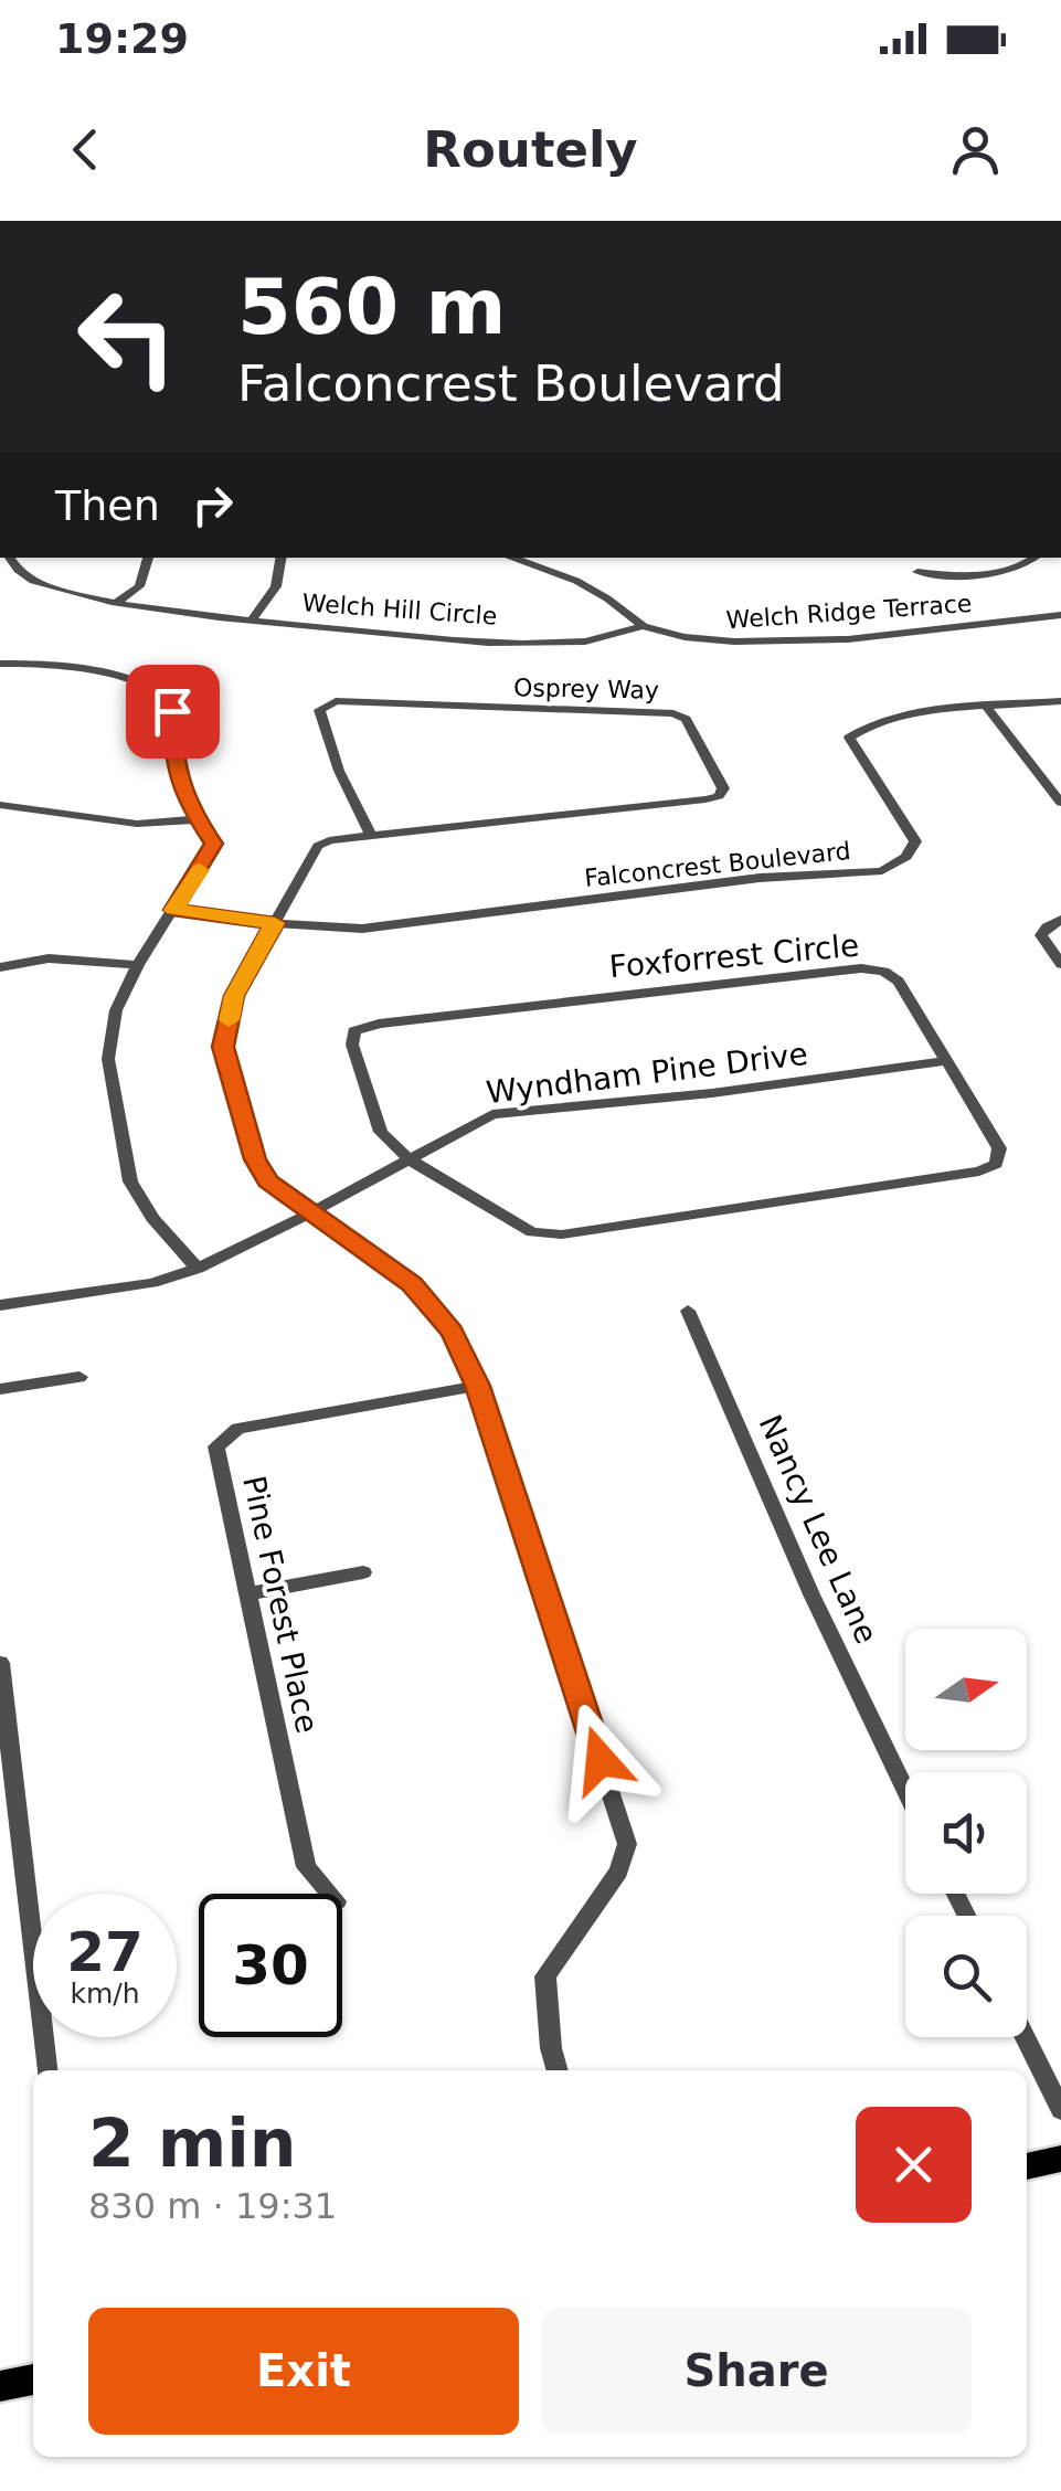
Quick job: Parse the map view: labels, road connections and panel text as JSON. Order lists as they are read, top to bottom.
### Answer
{
  "streets": {
    "street": [
      "Welch Hill Circle",
      "Welch Ridge Terrace",
      "Osprey Way",
      "Falconcrest Boulevard",
      "Foxforrest Circle",
      "Wyndham Pine Drive",
      "Nancy Lee Lane",
      "Pine Forest Place"
    ]
  },
  "crossings": [
    ["Welch Hill Circle", "Welch Ridge Terrace"],
    ["Osprey Way", "Falconcrest Boulevard"],
    ["Osprey Way", "Wyndham Pine Drive"],
    ["Osprey Way", "Pine Forest Place"],
    ["Foxforrest Circle", "Wyndham Pine Drive"]
  ],
  "north": "right",
  "page": {
    "status": "19:29",
    "header": "Routely",
    "turn": ["560 m", "Falconcrest Boulevard"],
    "then": "Then",
    "speed": "27 km/h",
    "limit": "30",
    "heading": ["2 min", "830 m · 19:31"],
    "buttons": ["Exit", "Share"]
  }
}
